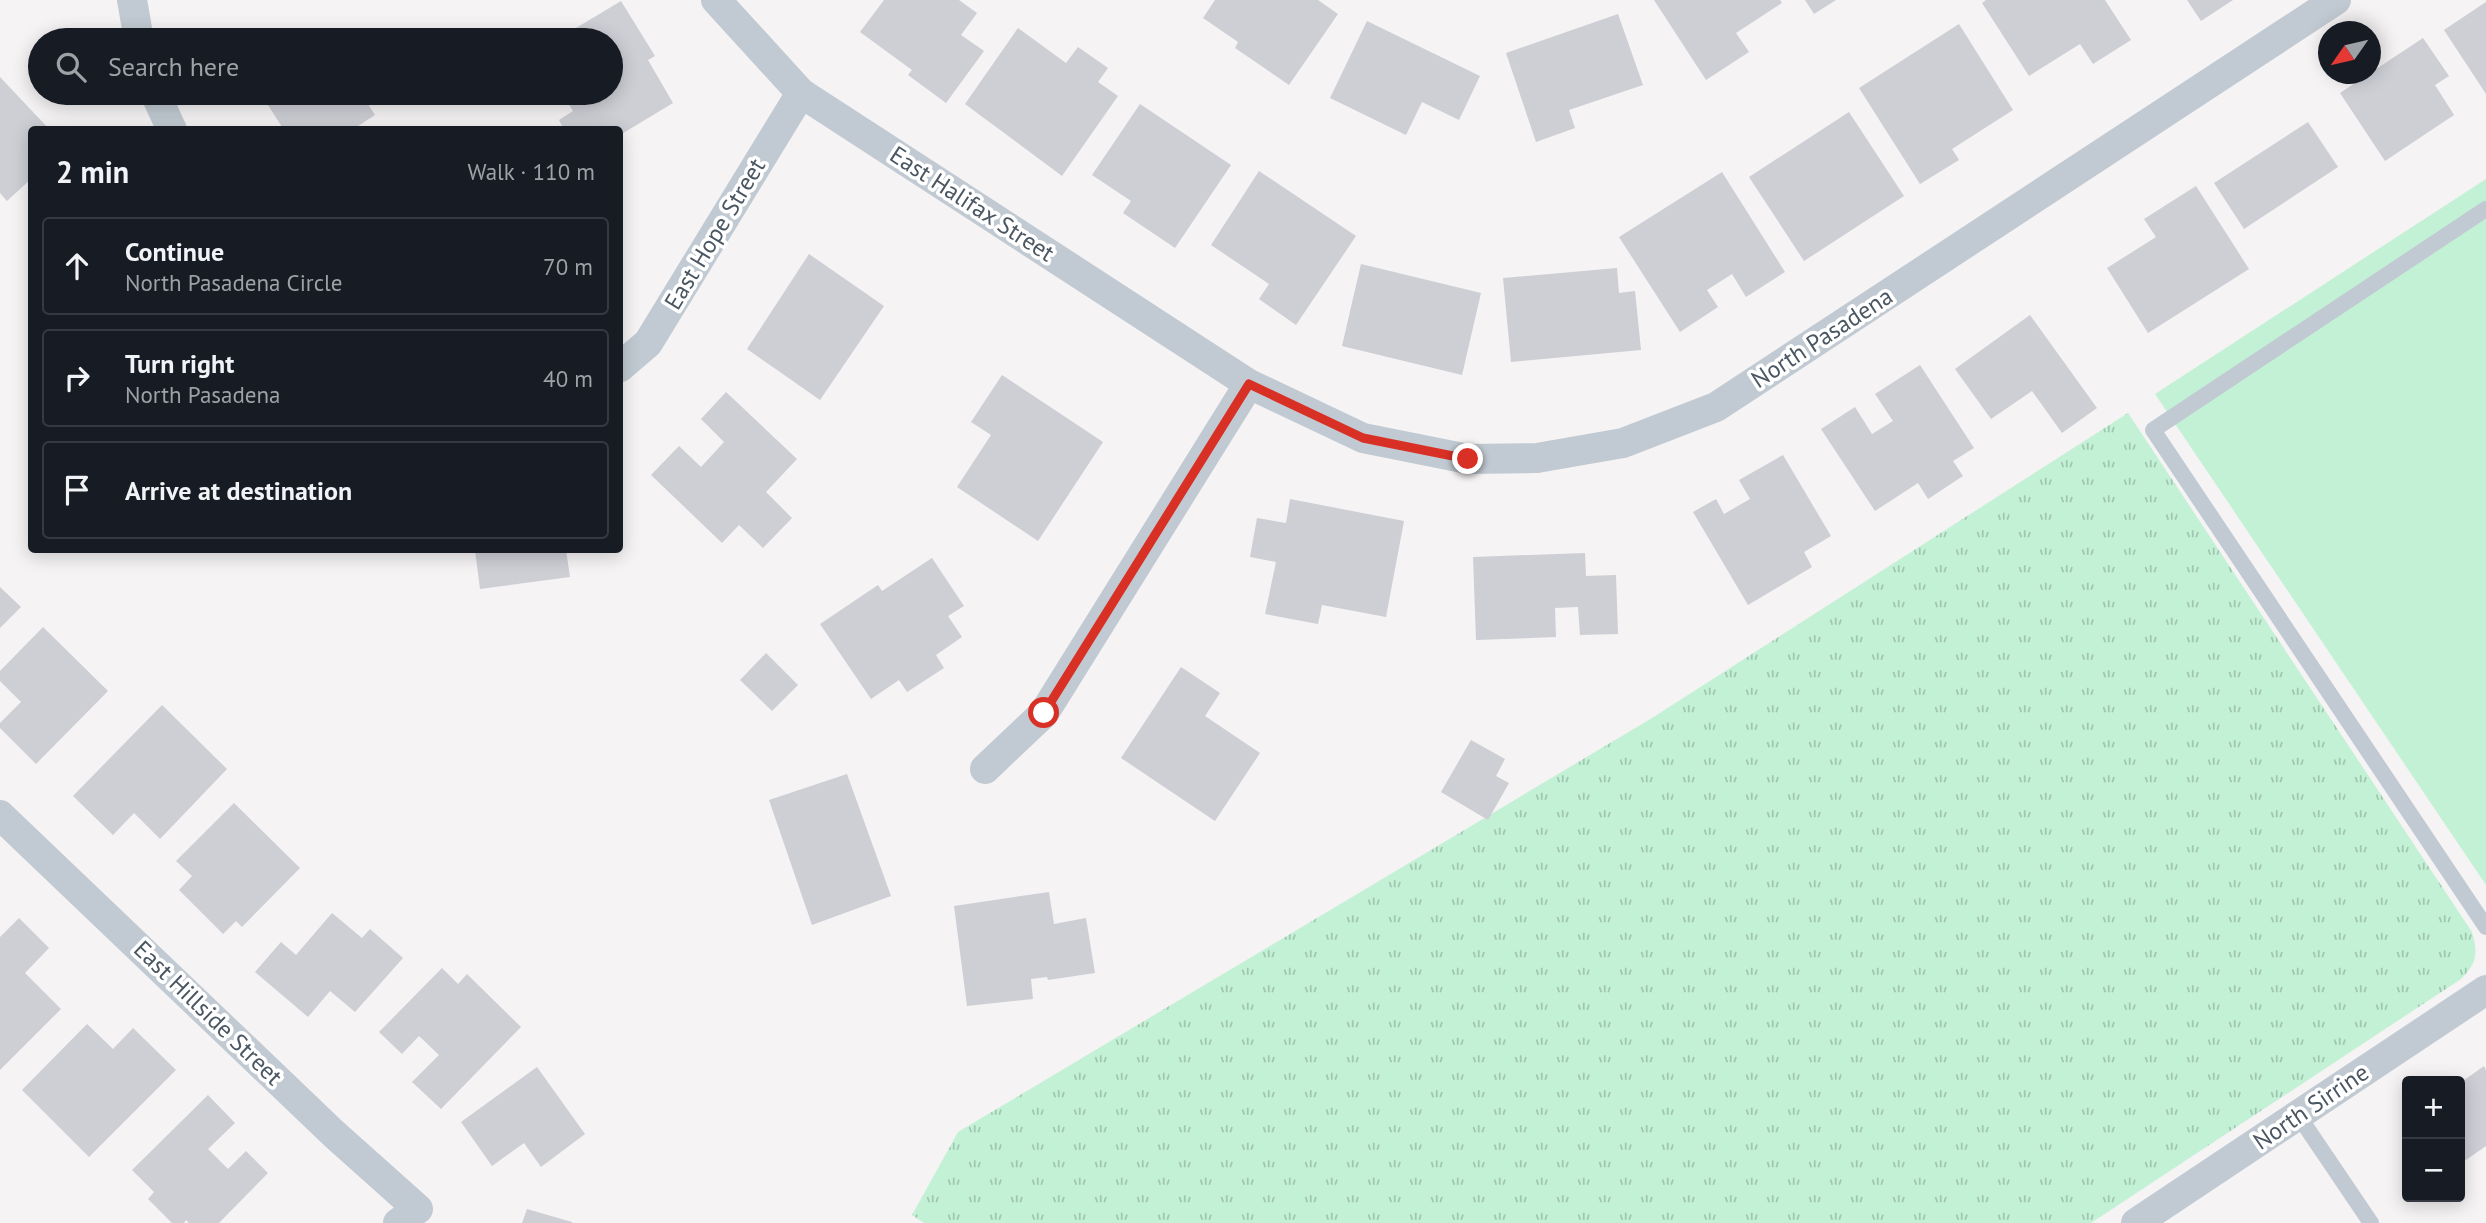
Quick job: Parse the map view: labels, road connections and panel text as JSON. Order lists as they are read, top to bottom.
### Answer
{
  "streets": {
    "street": [
      "East Halifax Street",
      "East Hope Street",
      "North Pasadena",
      "East Hillside Street",
      "North Sirrine"
    ]
  },
  "crossings": [
    ["East Halifax Street", "East Hope Street"],
    ["East Halifax Street", "North Pasadena"]
  ],
  "north": "bottom left",
  "page": {
    "search": "Search here",
    "heading": ["2 min", "Walk · 110 m"],
    "list": [
      ["Continue", "North Pasadena Circle", "70 m"],
      ["Turn right", "North Pasadena", "40 m"],
      "Arrive at destination"
    ],
    "map_buttons": ["+", "−"]
  }
}
